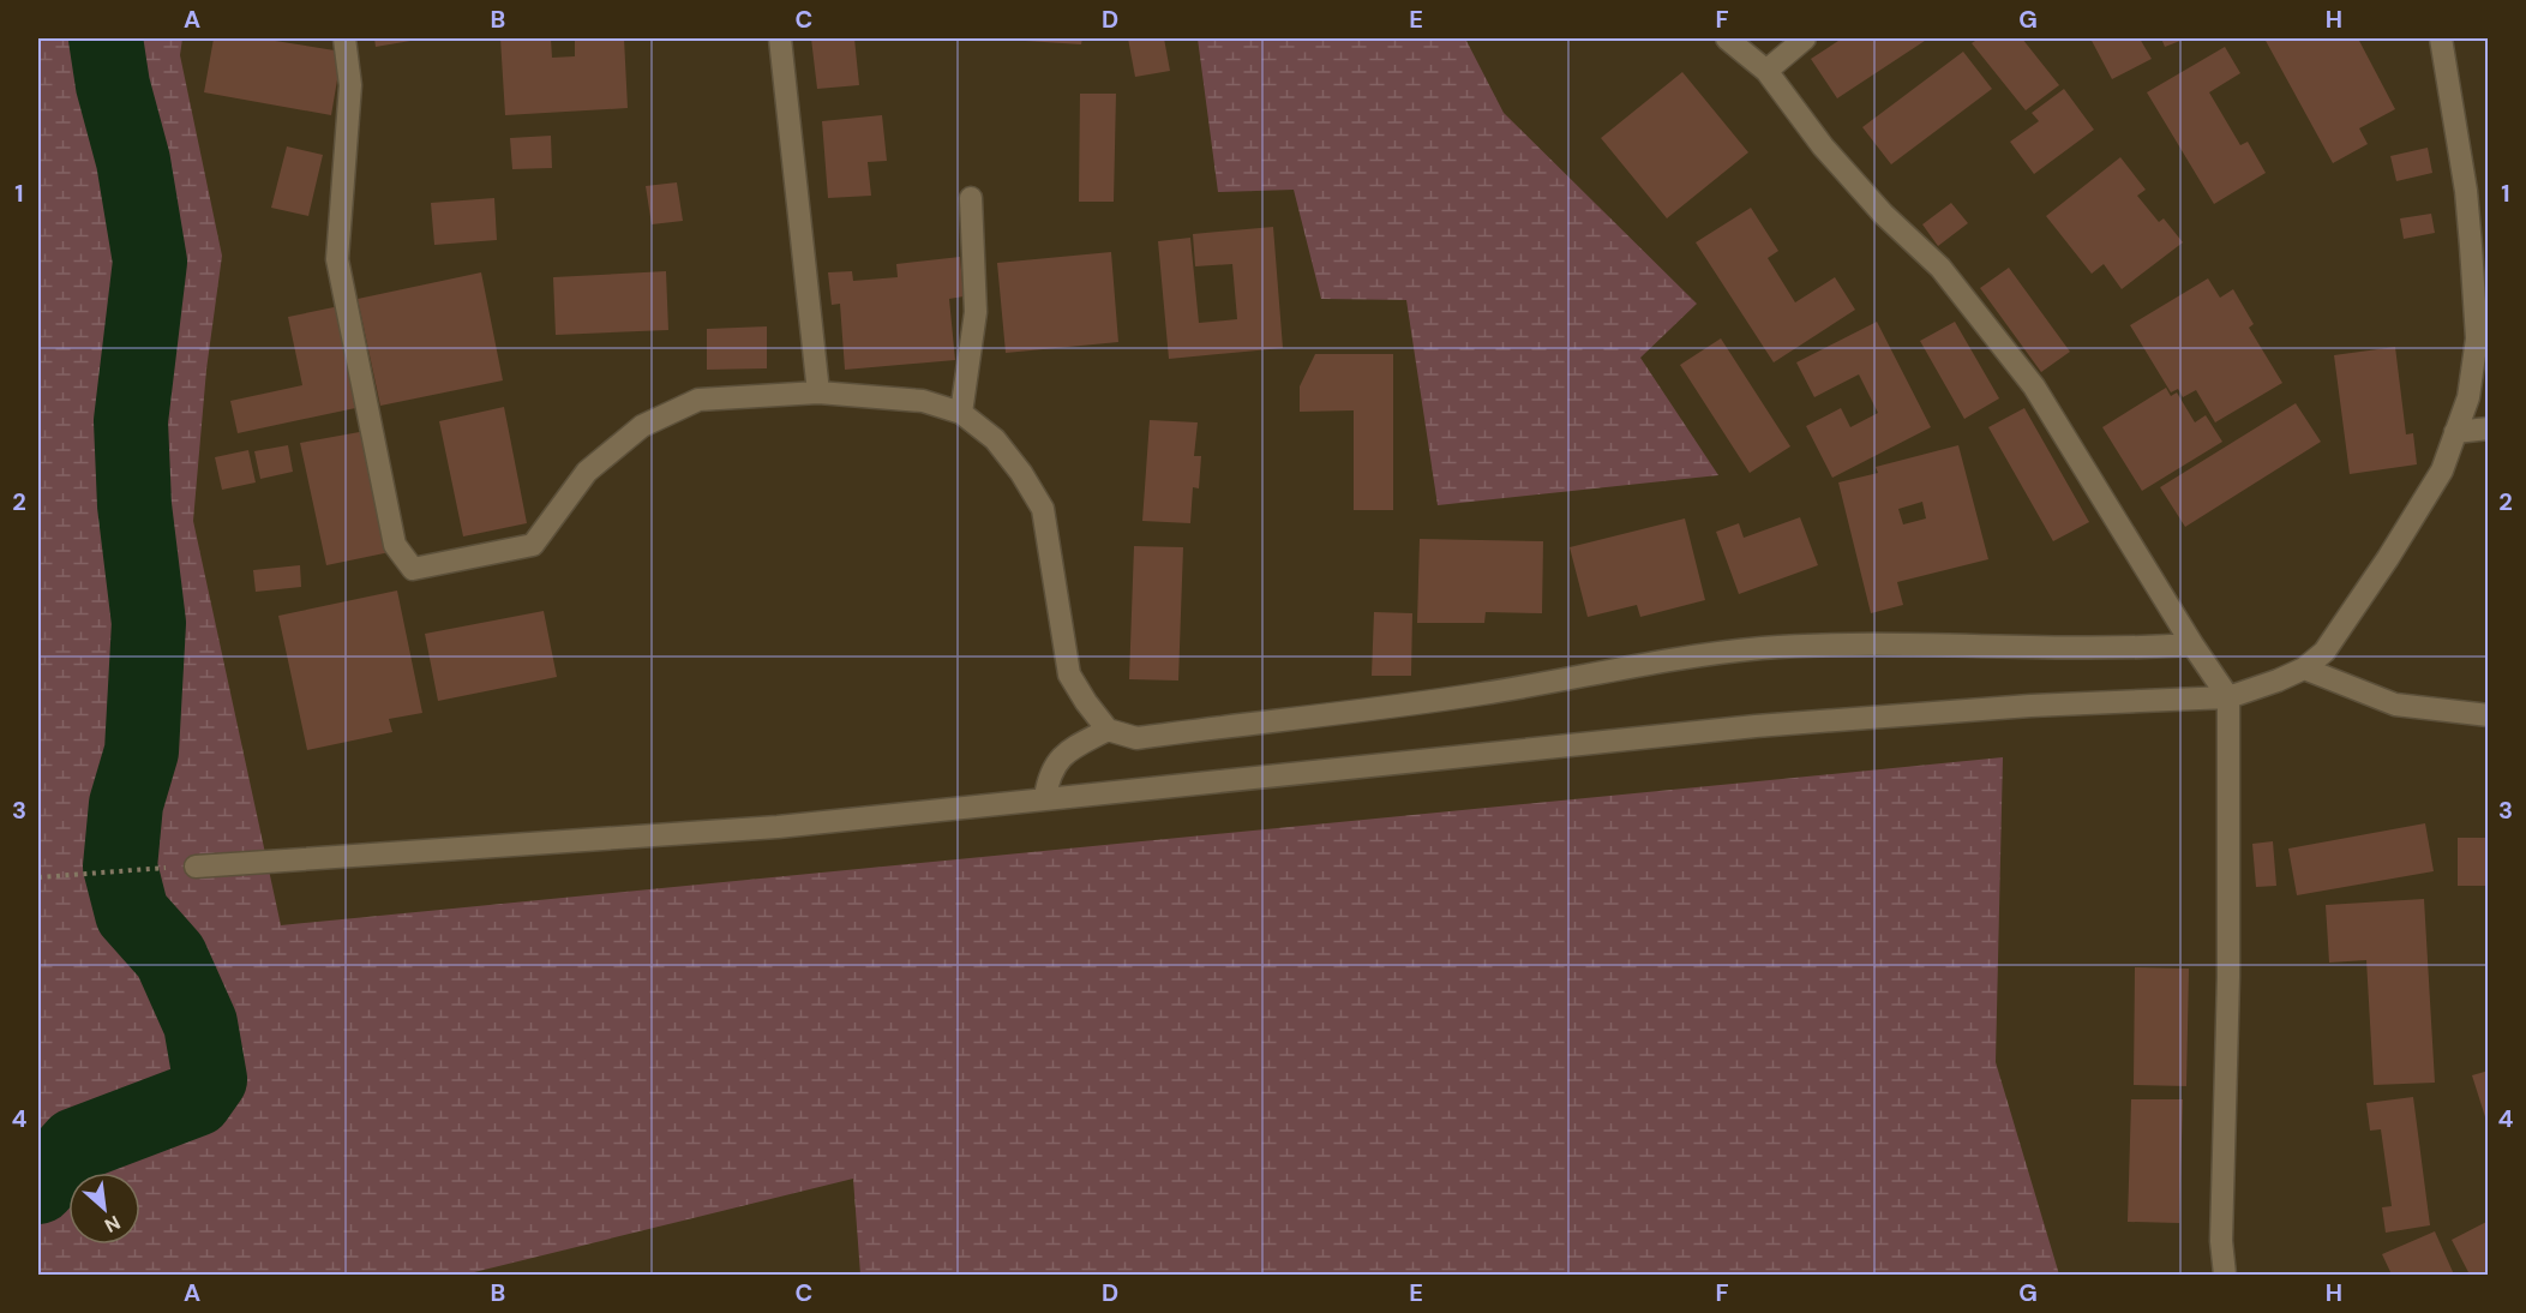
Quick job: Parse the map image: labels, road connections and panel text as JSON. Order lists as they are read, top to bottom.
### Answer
{
  "north": "bottom right",
  "grid": {
    "columns": [
      "A",
      "B",
      "C",
      "D",
      "E",
      "F",
      "G",
      "H"
    ],
    "rows": [
      "1",
      "2",
      "3",
      "4"
    ]
  }
}
